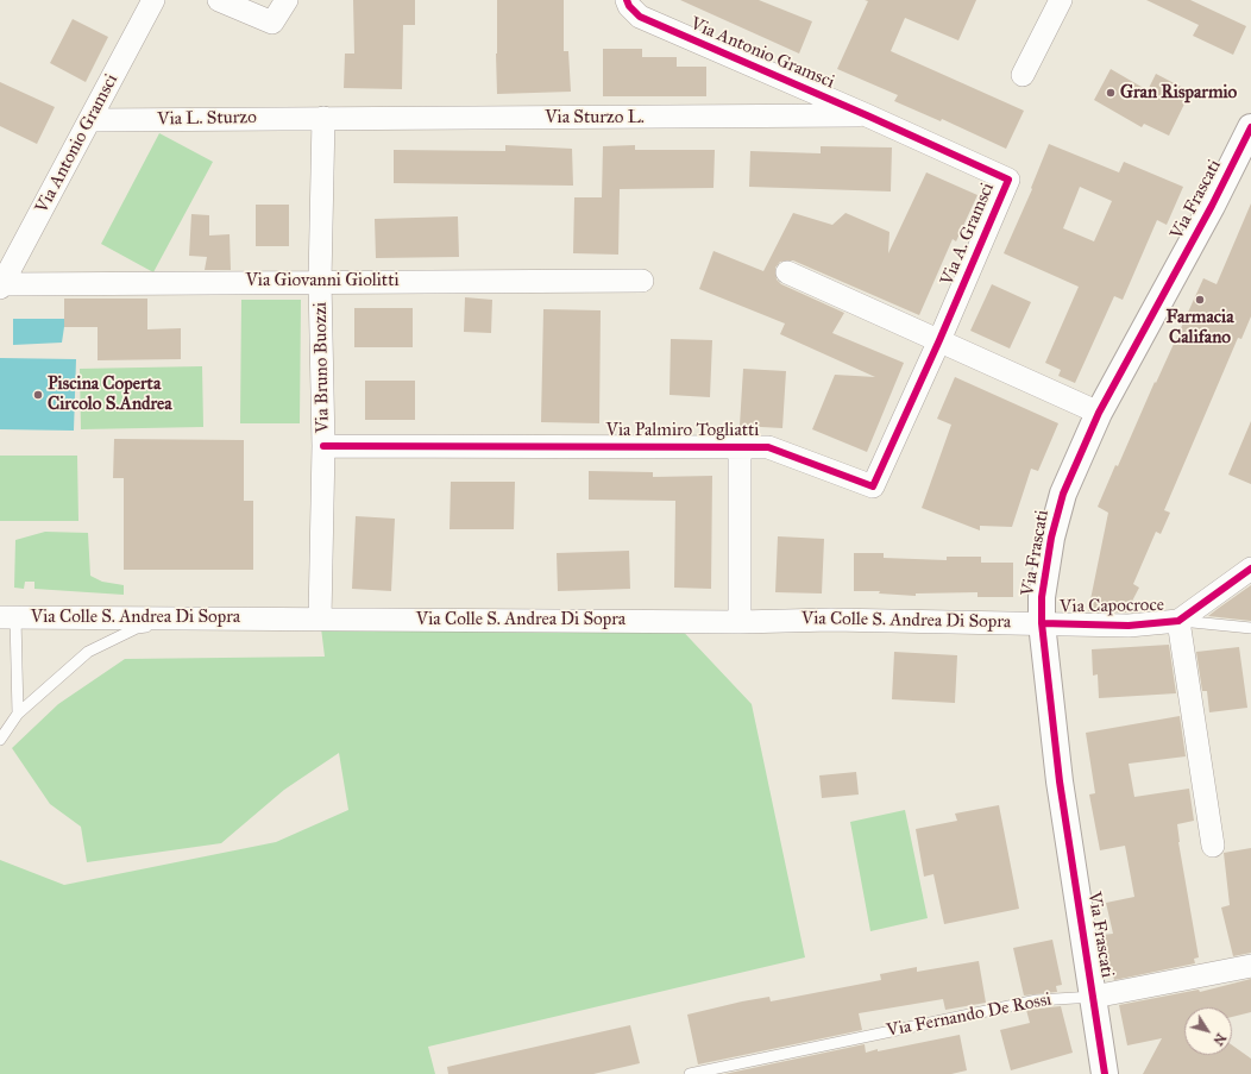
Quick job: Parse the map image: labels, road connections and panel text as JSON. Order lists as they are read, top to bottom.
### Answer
{
  "streets": {
    "street": [
      "Via Antonio Gramsci",
      "Via Sturzo L.",
      "Via L. Sturzo",
      "Via Frascati",
      "Via A. Gramsci",
      "Via Giovanni Giolitti",
      "Via Bruno Buozzi",
      "Via Palmiro Togliatti",
      "Via Capocroce",
      "Via Colle S. Andrea Di Sopra",
      "Via Fernando De Rossi"
    ]
  },
  "crossings": [
    ["Via Antonio Gramsci", "Via Sturzo L."],
    ["Via Antonio Gramsci", "Via L. Sturzo"],
    ["Via Antonio Gramsci", "Via A. Gramsci"],
    ["Via Antonio Gramsci", "Via Giovanni Giolitti"],
    ["Via Sturzo L.", "Via L. Sturzo"],
    ["Via Sturzo L.", "Via A. Gramsci"],
    ["Via Sturzo L.", "Via Bruno Buozzi"],
    ["Via L. Sturzo", "Via Bruno Buozzi"],
    ["Via Frascati", "Via Capocroce"],
    ["Via Frascati", "Via Colle S. Andrea Di Sopra"],
    ["Via Frascati", "Via Fernando De Rossi"],
    ["Via A. Gramsci", "Via Palmiro Togliatti"],
    ["Via Giovanni Giolitti", "Via Bruno Buozzi"],
    ["Via Bruno Buozzi", "Via Palmiro Togliatti"],
    ["Via Bruno Buozzi", "Via Colle S. Andrea Di Sopra"],
    ["Via Capocroce", "Via Colle S. Andrea Di Sopra"]
  ],
  "places": ["Gran Risparmio", "Farmacia Califano", "Piscina Coperta Circolo S.Andrea"],
  "north": "bottom right"
}
